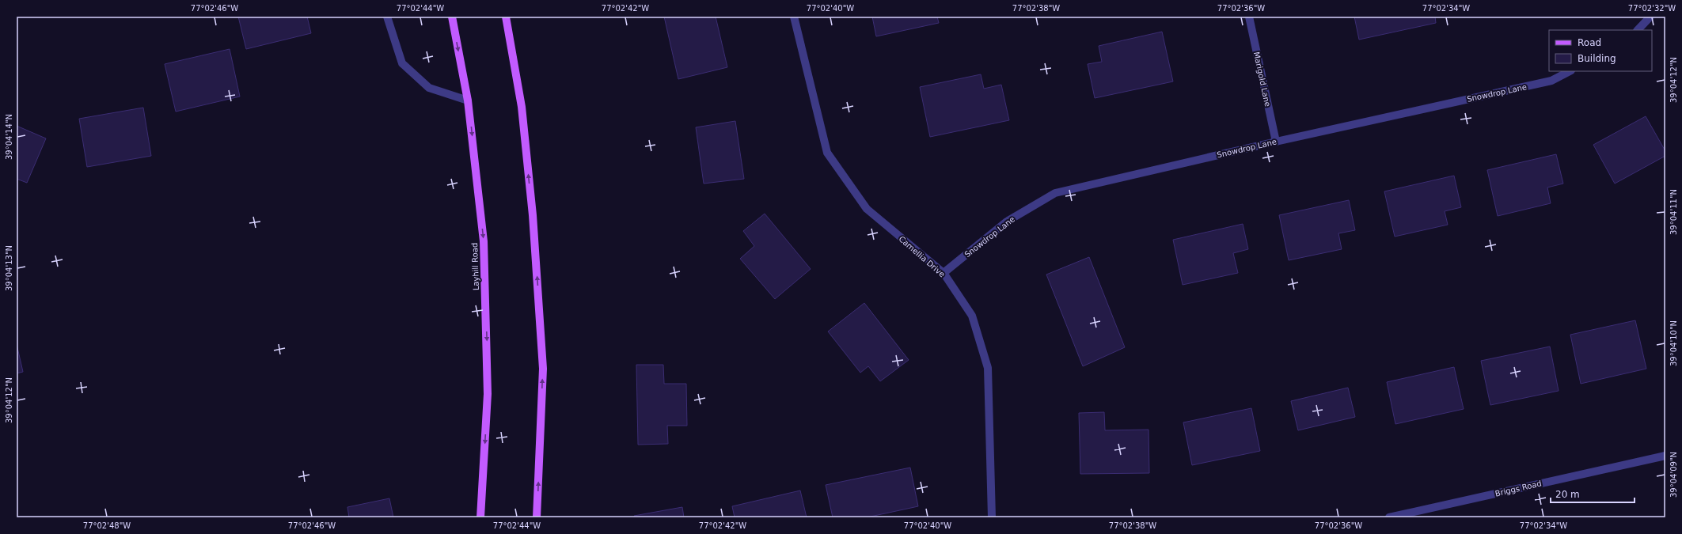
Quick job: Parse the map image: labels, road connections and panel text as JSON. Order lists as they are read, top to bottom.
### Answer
{
  "streets": {
    "main road": ["Layhill Road"],
    "street": [
      "Marigold Lane",
      "Snowdrop Lane",
      "Camellia Drive",
      "Briggs Road"
    ]
  },
  "crossings": [
    ["Marigold Lane", "Snowdrop Lane"],
    ["Snowdrop Lane", "Camellia Drive"]
  ],
  "legend": ["Road", "Building"],
  "scale_bar": "20 m",
  "coordinates": [
    "77°02'46\"W",
    "77°02'44\"W",
    "77°02'42\"W",
    "77°02'40\"W",
    "77°02'38\"W",
    "77°02'36\"W",
    "77°02'34\"W",
    "77°02'32\"W",
    "39°04'12\"N",
    "39°04'14\"N",
    "39°04'11\"N",
    "39°04'13\"N",
    "39°04'10\"N",
    "39°04'09\"N",
    "77°02'48\"W"
  ]
}
